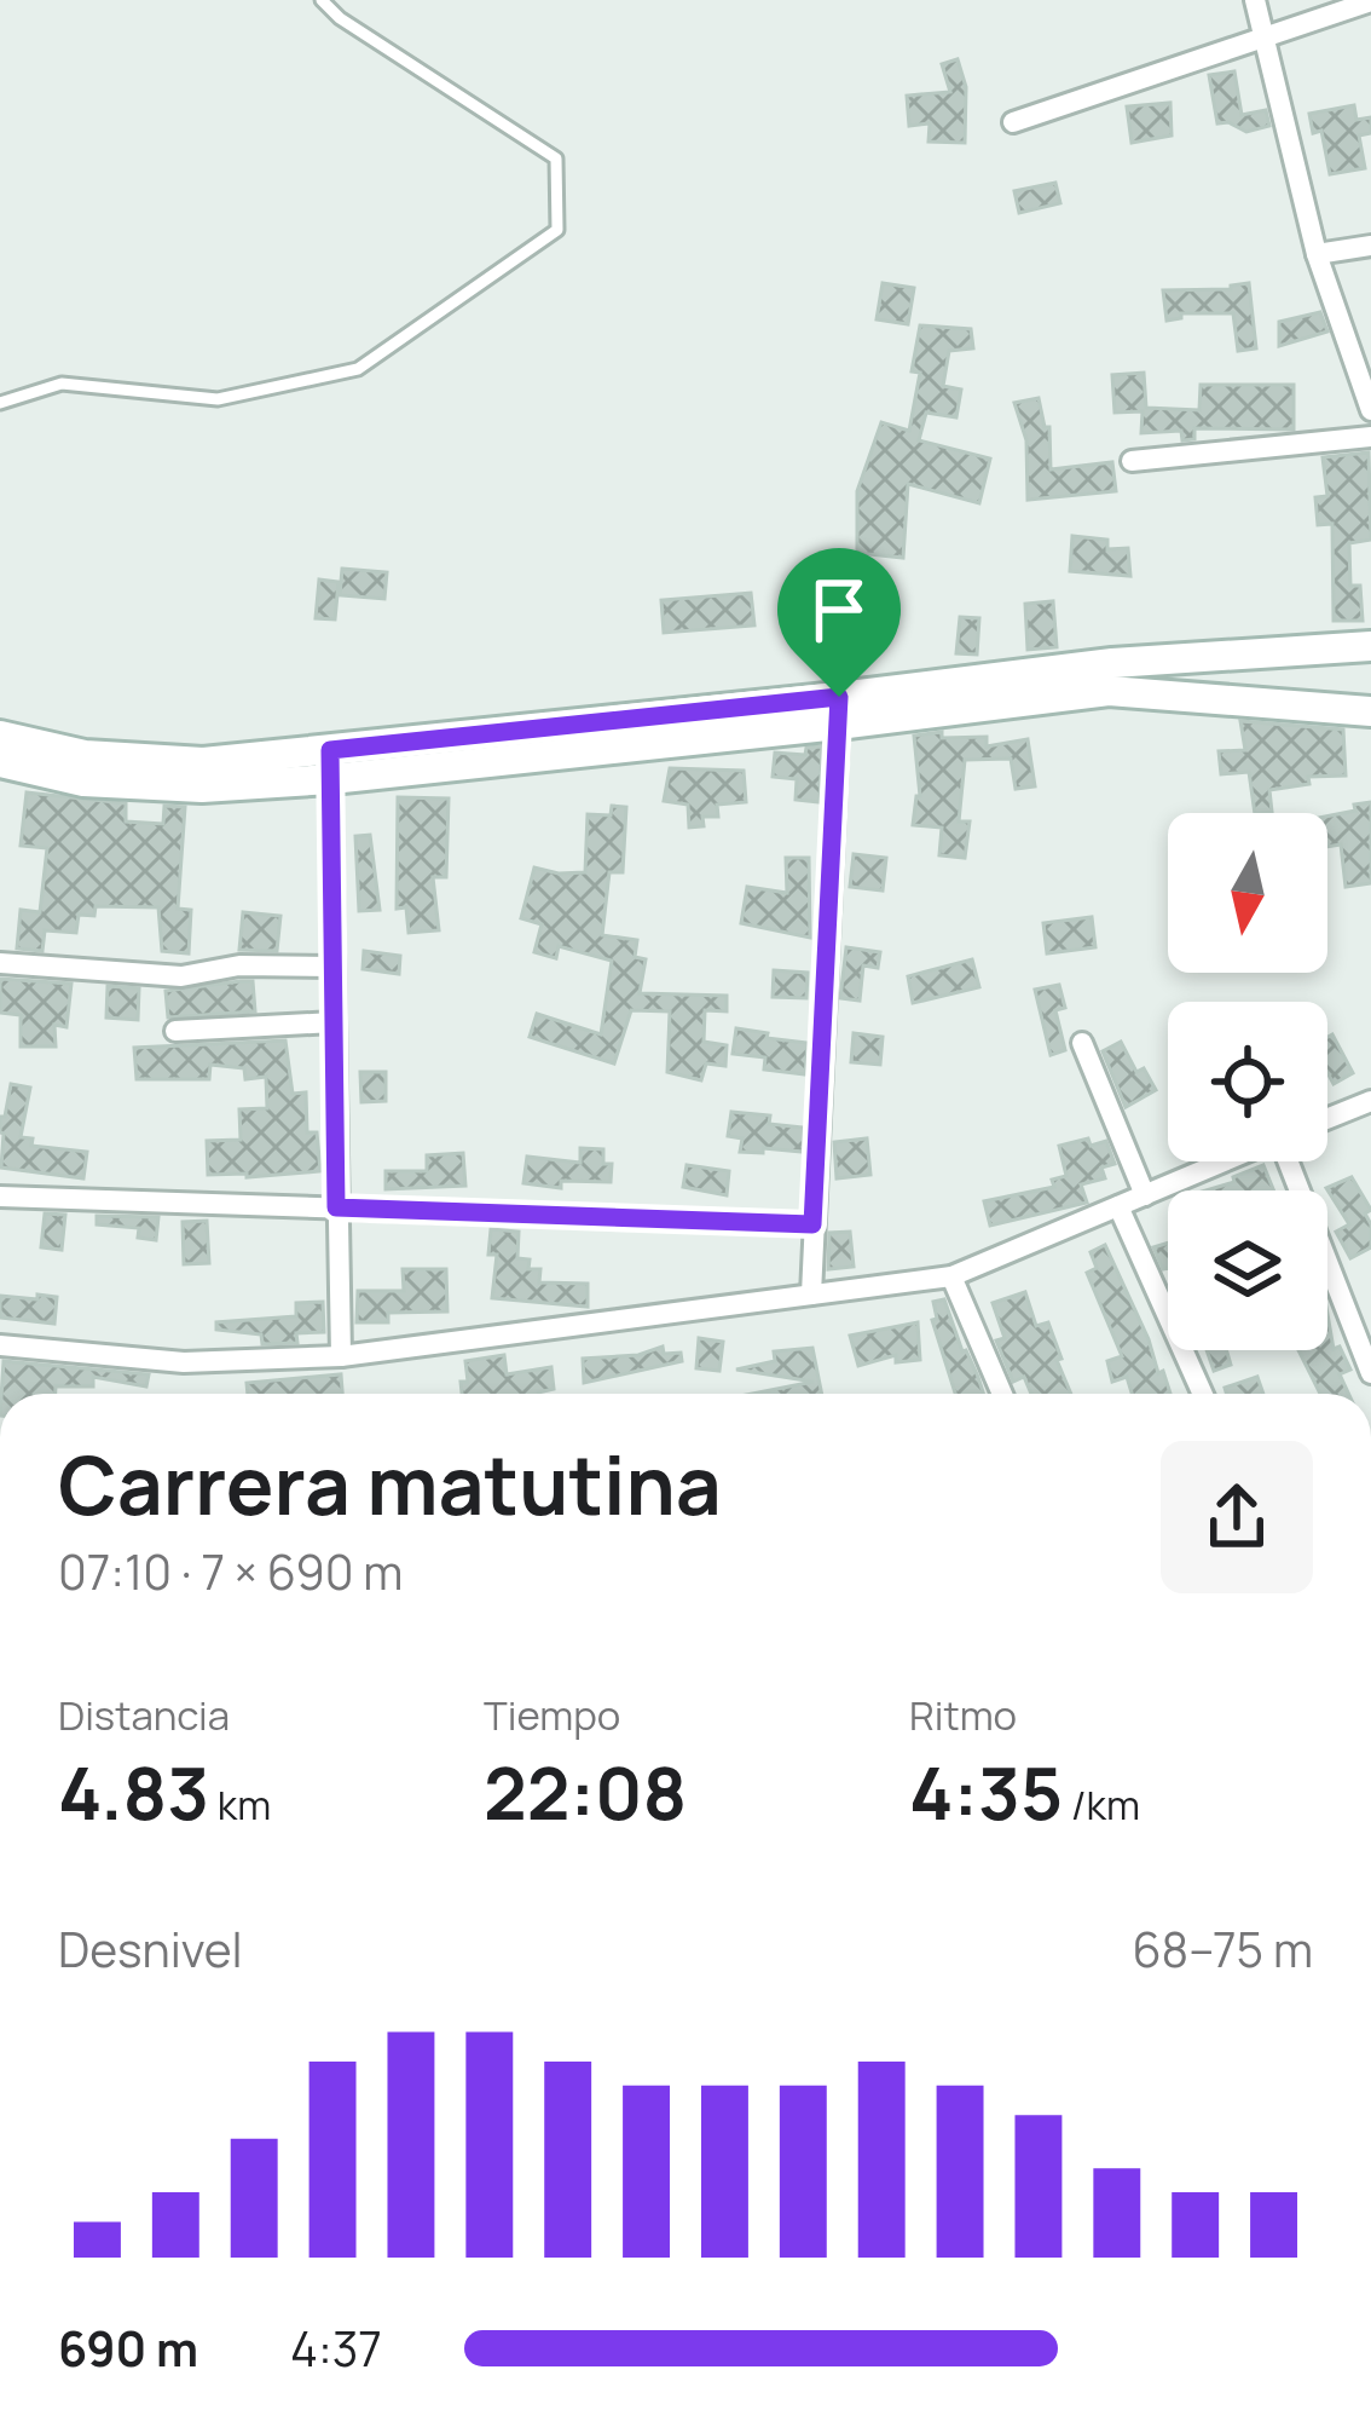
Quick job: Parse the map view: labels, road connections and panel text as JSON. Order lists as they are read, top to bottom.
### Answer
{
  "north": "bottom",
  "page": {
    "heading": ["Carrera matutina", "07:10 · 7 × 690 m"],
    "stats": [
      ["Distancia", "4.83 km"],
      ["Tiempo", "22:08"],
      ["Ritmo", "4:35 /km"]
    ],
    "chart": ["Desnivel", "68–75 m"],
    "list": [
      {
        "name": "690 m",
        "note": "4:37"
      }
    ]
  }
}
